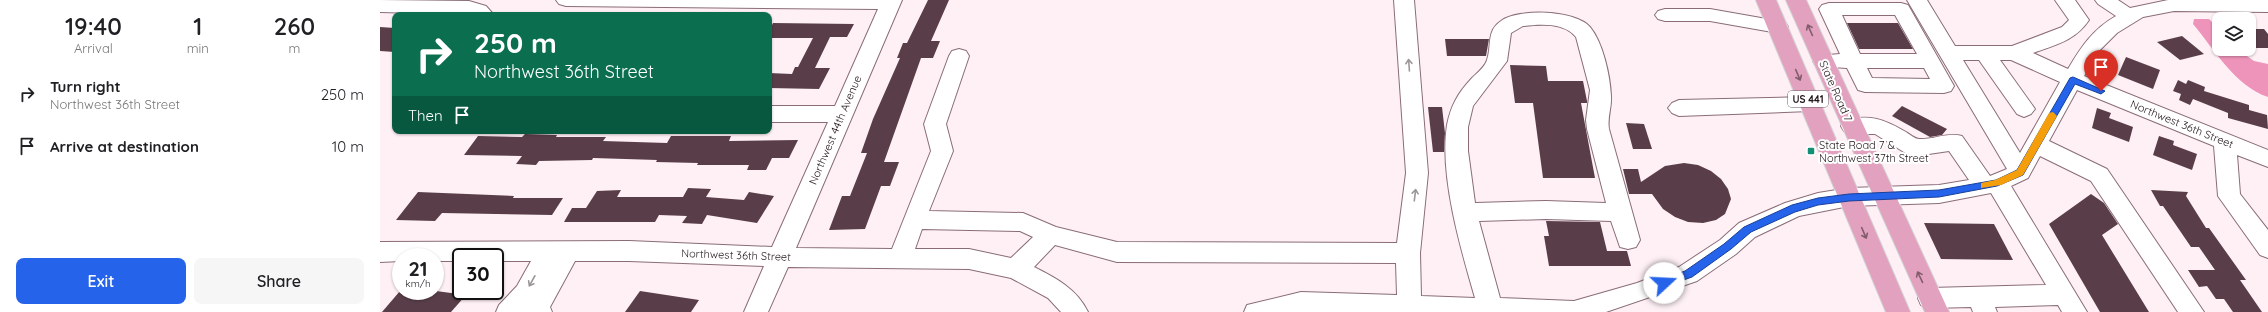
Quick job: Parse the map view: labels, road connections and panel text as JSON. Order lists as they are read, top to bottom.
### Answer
{
  "streets": {
    "main road": ["State Road 7", "US 441"],
    "street": ["Northwest 36th Street", "Northwest 44th Avenue"]
  },
  "crossings": [
    ["Northwest 36th Street", "Northwest 44th Avenue"]
  ],
  "places": {
    "transit": ["State Road 7 & Northwest 37th Street"]
  },
  "page": {
    "eta": [
      "19:40",
      "Arrival",
      "1",
      "min",
      "260",
      "m"
    ],
    "turn": ["250 m", "Northwest 36th Street"],
    "list": [
      {
        "name": "Turn right",
        "note": "Northwest 36th Street",
        "value": "250 m"
      },
      {
        "name": "Arrive at destination",
        "value": "10 m"
      }
    ],
    "then": "Then",
    "speed": "21 km/h",
    "limit": "30",
    "buttons": ["Exit", "Share"]
  }
}
